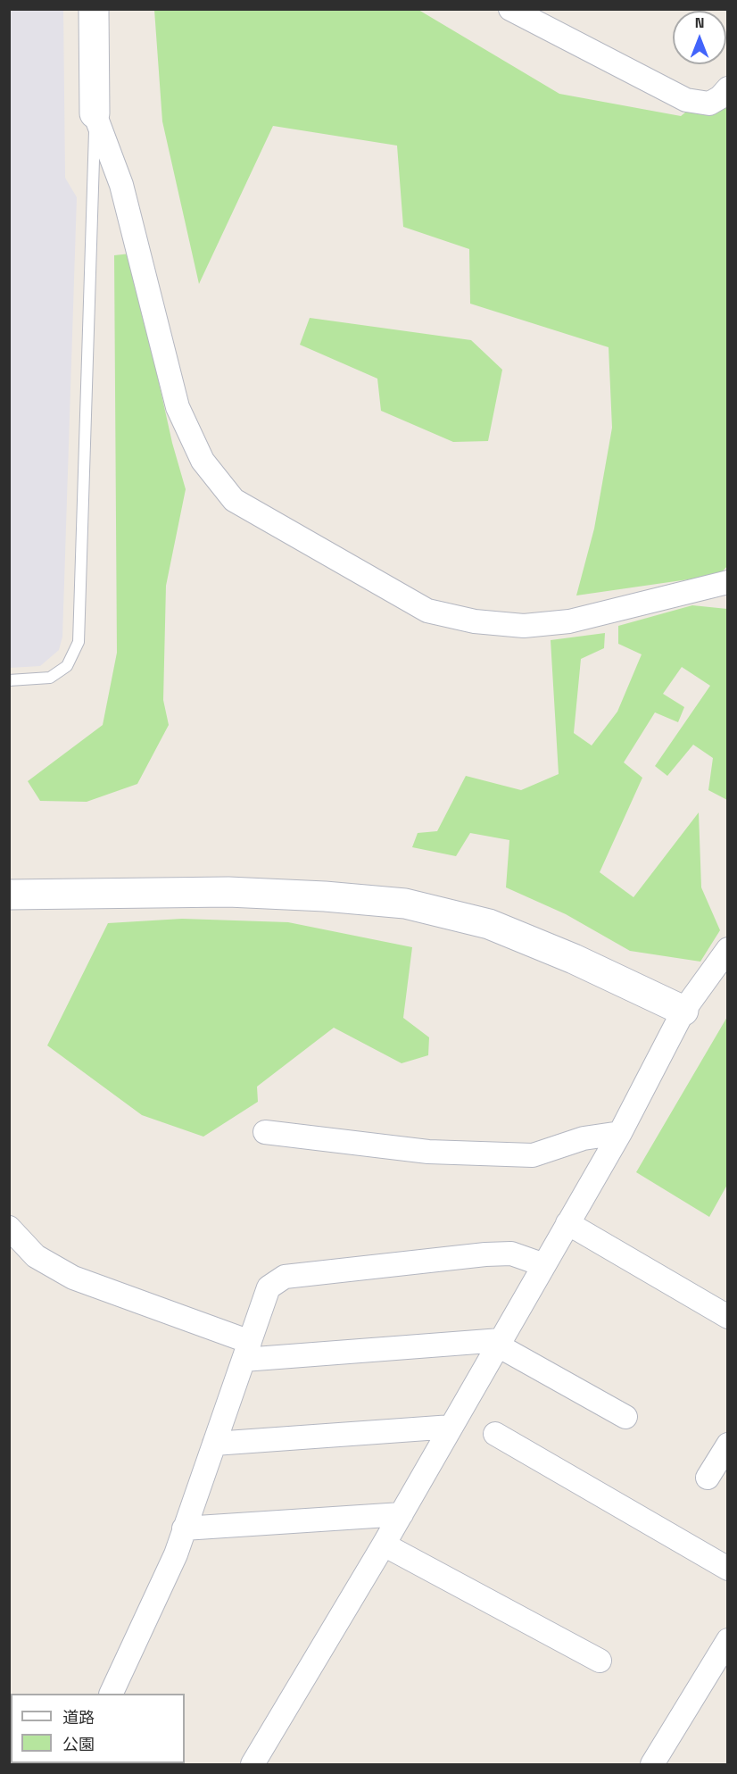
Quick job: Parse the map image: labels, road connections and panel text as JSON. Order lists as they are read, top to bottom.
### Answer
{
  "legend": ["道路", "公園"],
  "north": "top"
}
